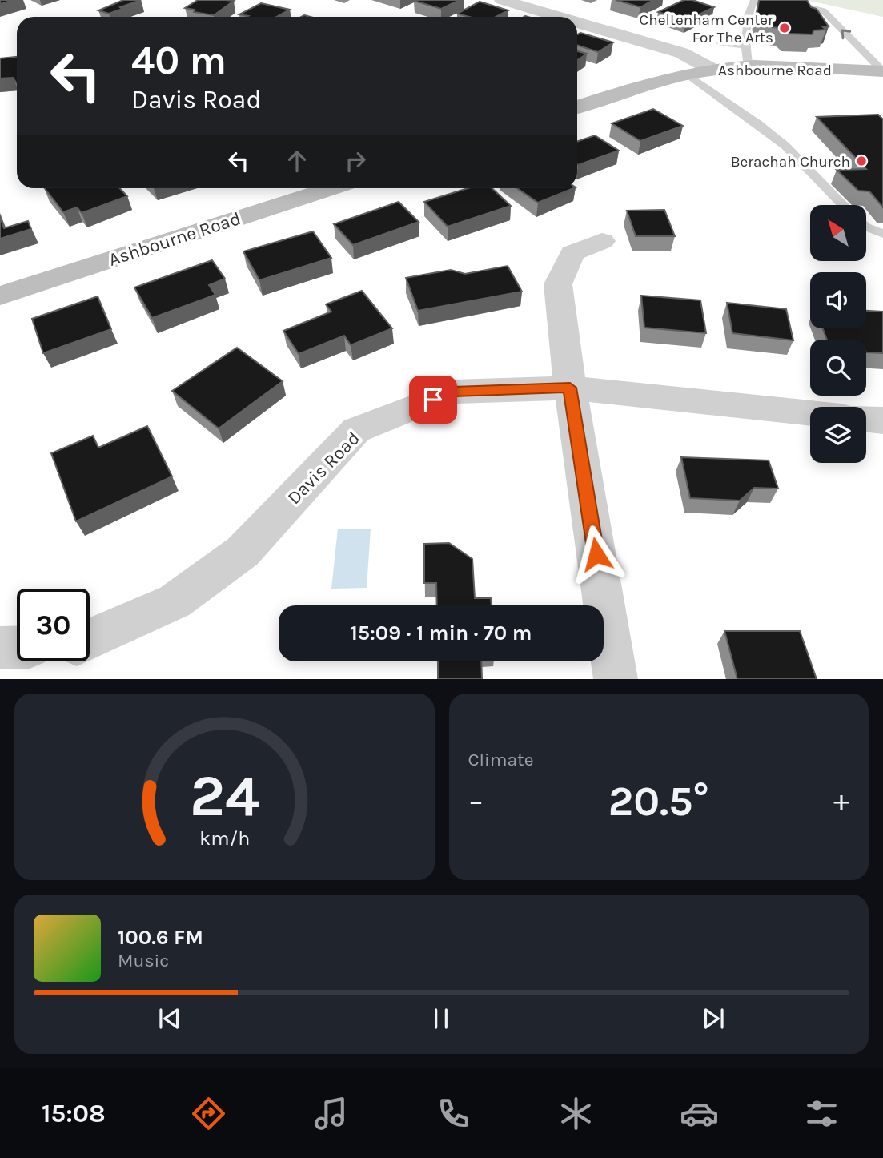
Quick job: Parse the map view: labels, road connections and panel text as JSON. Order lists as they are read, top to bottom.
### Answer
{
  "streets": {
    "street": ["Ashbourne Road", "Davis Road"]
  },
  "places": ["Cheltenham Center For The Arts", "Berachah Church"],
  "north": "top left",
  "page": {
    "turn": ["40 m", "Davis Road"],
    "limit": "30",
    "trip": "15:09 · 1 min · 70 m",
    "tile": "Climate",
    "heat": ["−", "20.5°", "+"],
    "song": ["100.6 FM", "Music"],
    "tabs": "15:08",
    "gauge": ["24", "km/h"]
  }
}
